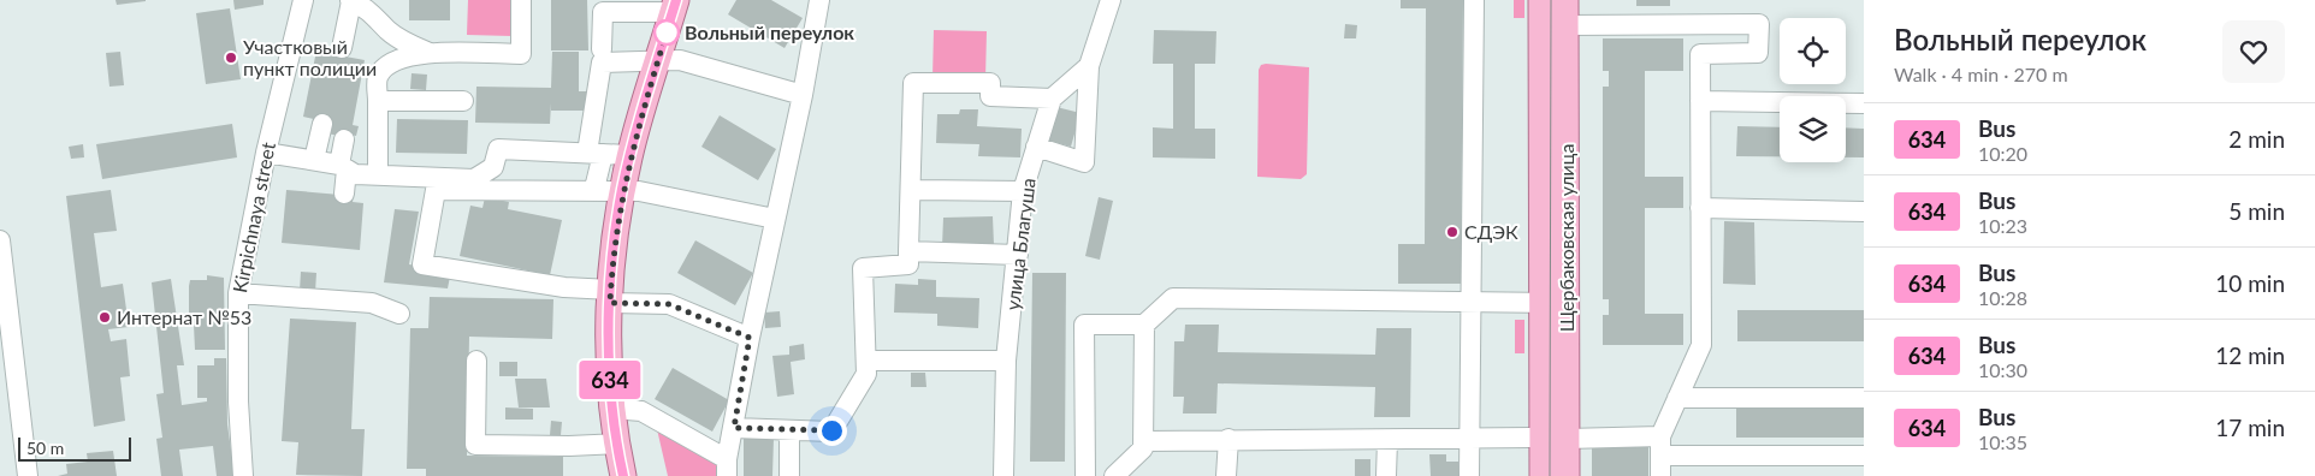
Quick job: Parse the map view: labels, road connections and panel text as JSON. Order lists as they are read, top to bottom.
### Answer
{
  "streets": {
    "main road": ["Щербаковская улица"],
    "street": ["Kirpichnaya street", "улица Благуша"]
  },
  "places": [
    "Вольный переулок",
    "Участковый пункт полиции",
    "СДЭК",
    "Интернат №53"
  ],
  "lines": ["bus line 634"],
  "scale_bar": "50 m",
  "page": {
    "on_map": "634",
    "heading": ["Вольный переулок", "Walk · 4 min · 270 m"],
    "list": [
      {
        "mark": "634",
        "name": "Bus",
        "note": "10:20",
        "value": "2 min"
      },
      {
        "mark": "634",
        "name": "Bus",
        "note": "10:23",
        "value": "5 min"
      },
      {
        "mark": "634",
        "name": "Bus",
        "note": "10:28",
        "value": "10 min"
      },
      {
        "mark": "634",
        "name": "Bus",
        "note": "10:30",
        "value": "12 min"
      },
      {
        "mark": "634",
        "name": "Bus",
        "note": "10:35",
        "value": "17 min"
      }
    ],
    "scale": "50 m"
  }
}
